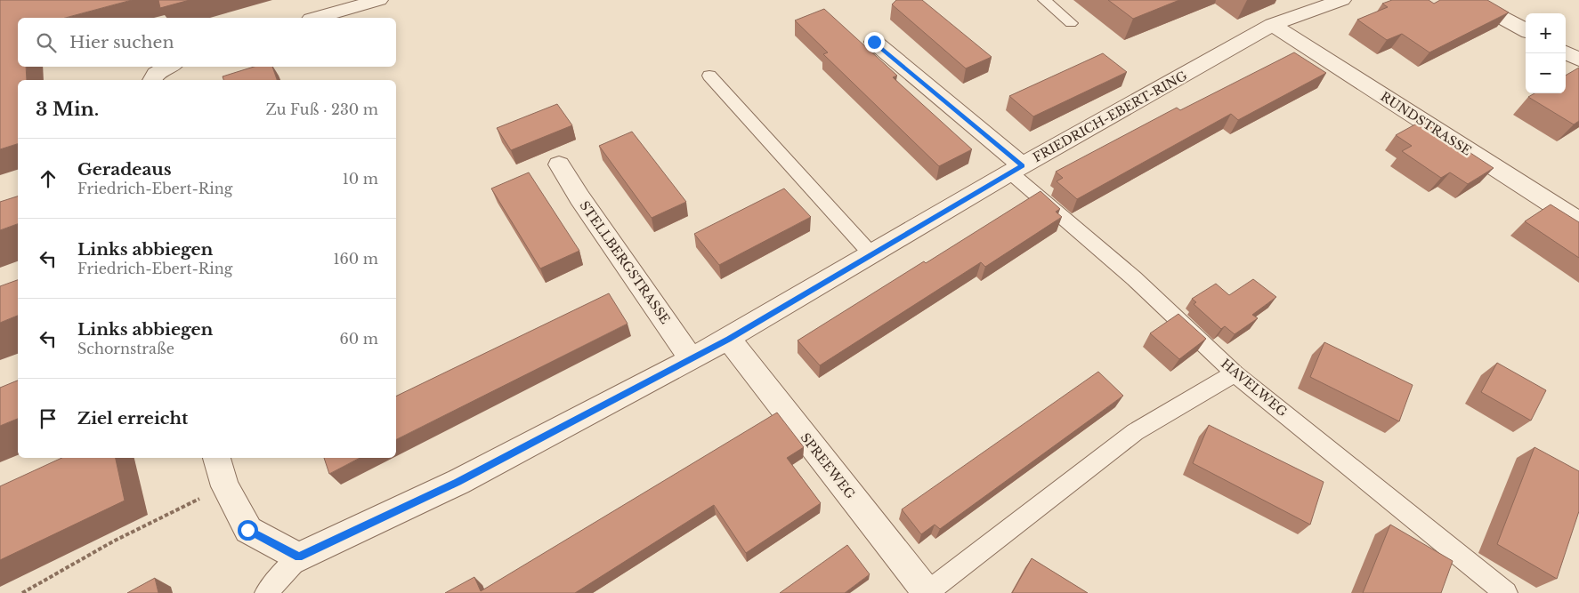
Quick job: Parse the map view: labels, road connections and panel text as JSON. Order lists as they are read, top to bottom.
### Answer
{
  "streets": {
    "street": [
      "FRIEDRICH-EBERT-RING",
      "RUNDSTRASSE",
      "STELLBERGSTRASSE",
      "SPREEWEG"
    ],
    "lane": ["HAVELWEG"]
  },
  "crossings": [
    ["FRIEDRICH-EBERT-RING", "RUNDSTRASSE"],
    ["FRIEDRICH-EBERT-RING", "STELLBERGSTRASSE"],
    ["FRIEDRICH-EBERT-RING", "HAVELWEG"],
    ["FRIEDRICH-EBERT-RING", "SPREEWEG"]
  ],
  "page": {
    "map_buttons": ["+", "−"],
    "search": "Hier suchen",
    "heading": ["3 Min.", "Zu Fuß · 230 m"],
    "list": [
      ["Geradeaus", "Friedrich-Ebert-Ring", "10 m"],
      ["Links abbiegen", "Friedrich-Ebert-Ring", "160 m"],
      ["Links abbiegen", "Schornstraße", "60 m"],
      "Ziel erreicht"
    ]
  }
}
